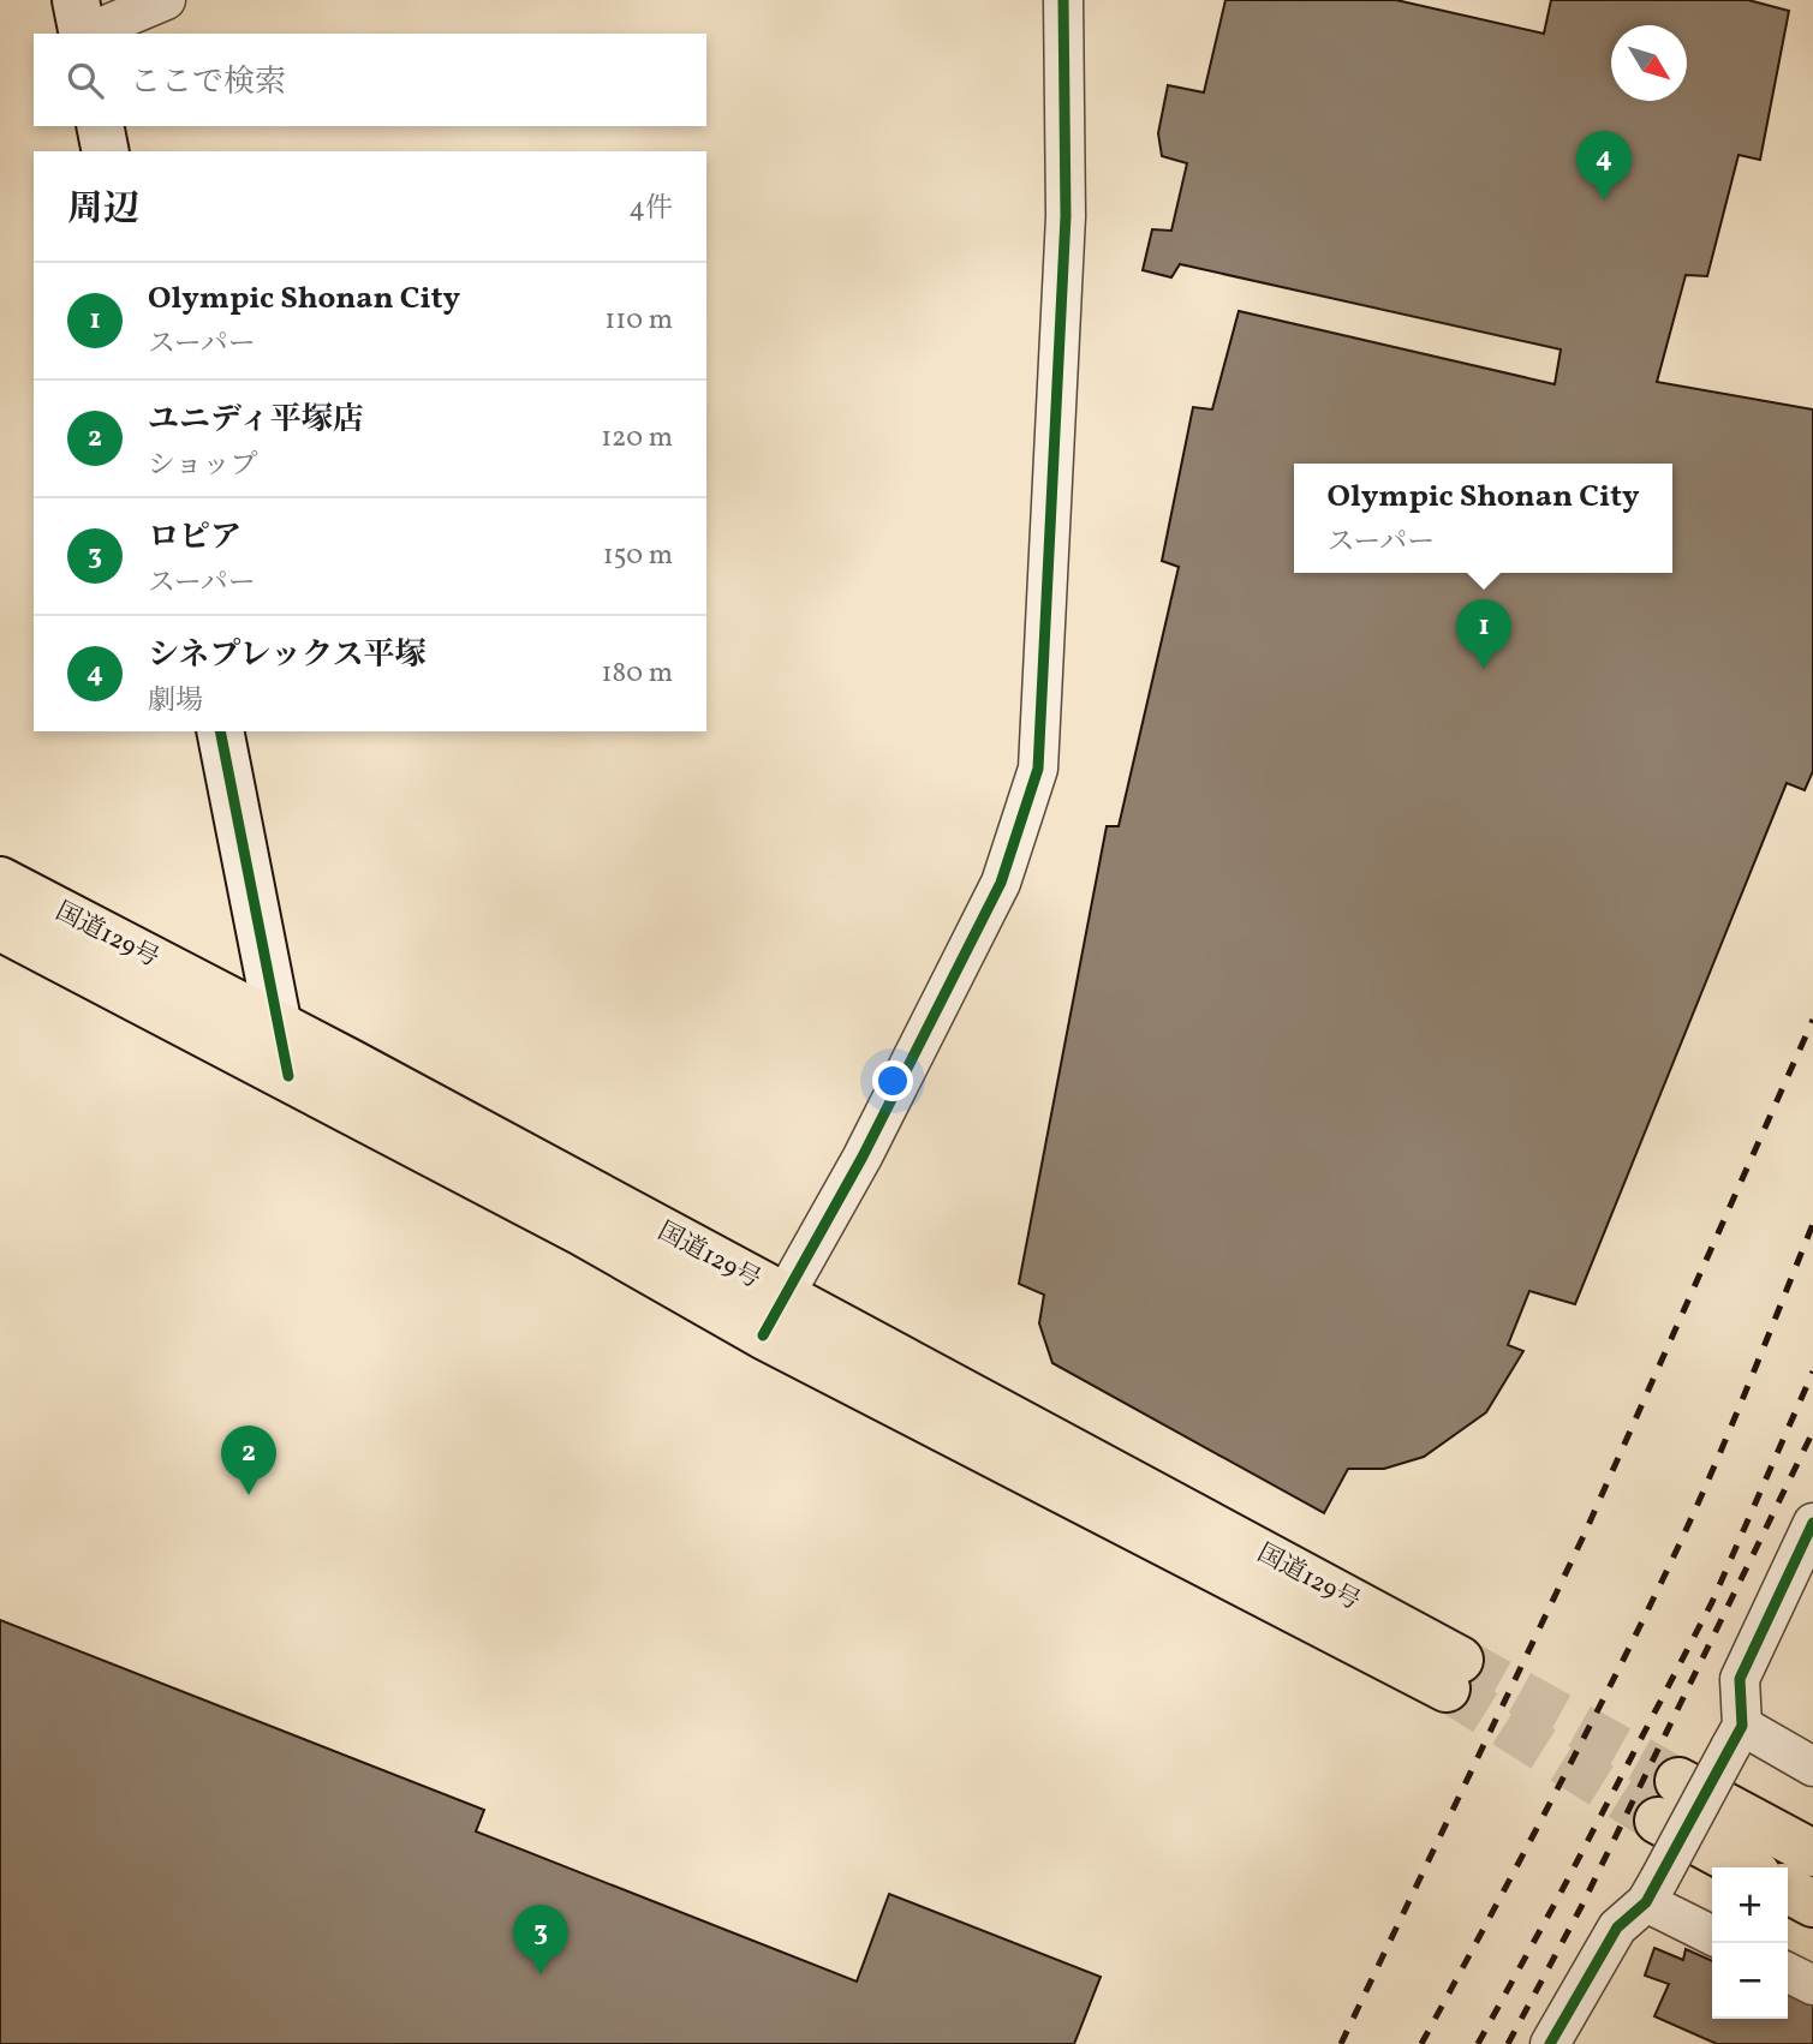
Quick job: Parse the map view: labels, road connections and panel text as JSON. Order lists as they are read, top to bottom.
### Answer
{
  "streets": {
    "highway": ["国道129号"]
  },
  "north": "bottom right",
  "page": {
    "search": "ここで検索",
    "pins": [
      "4",
      "1",
      "2",
      "3"
    ],
    "heading": ["周辺", "4件"],
    "list": [
      {
        "mark": "1",
        "name": "Olympic Shonan City",
        "note": "スーパー",
        "value": "110 m"
      },
      {
        "mark": "2",
        "name": "ユニディ平塚店",
        "note": "ショップ",
        "value": "120 m"
      },
      {
        "mark": "3",
        "name": "ロピア",
        "note": "スーパー",
        "value": "150 m"
      },
      {
        "mark": "4",
        "name": "シネプレックス平塚",
        "note": "劇場",
        "value": "180 m"
      }
    ],
    "popup": ["Olympic Shonan City", "スーパー"],
    "map_buttons": ["+", "−"]
  }
}
